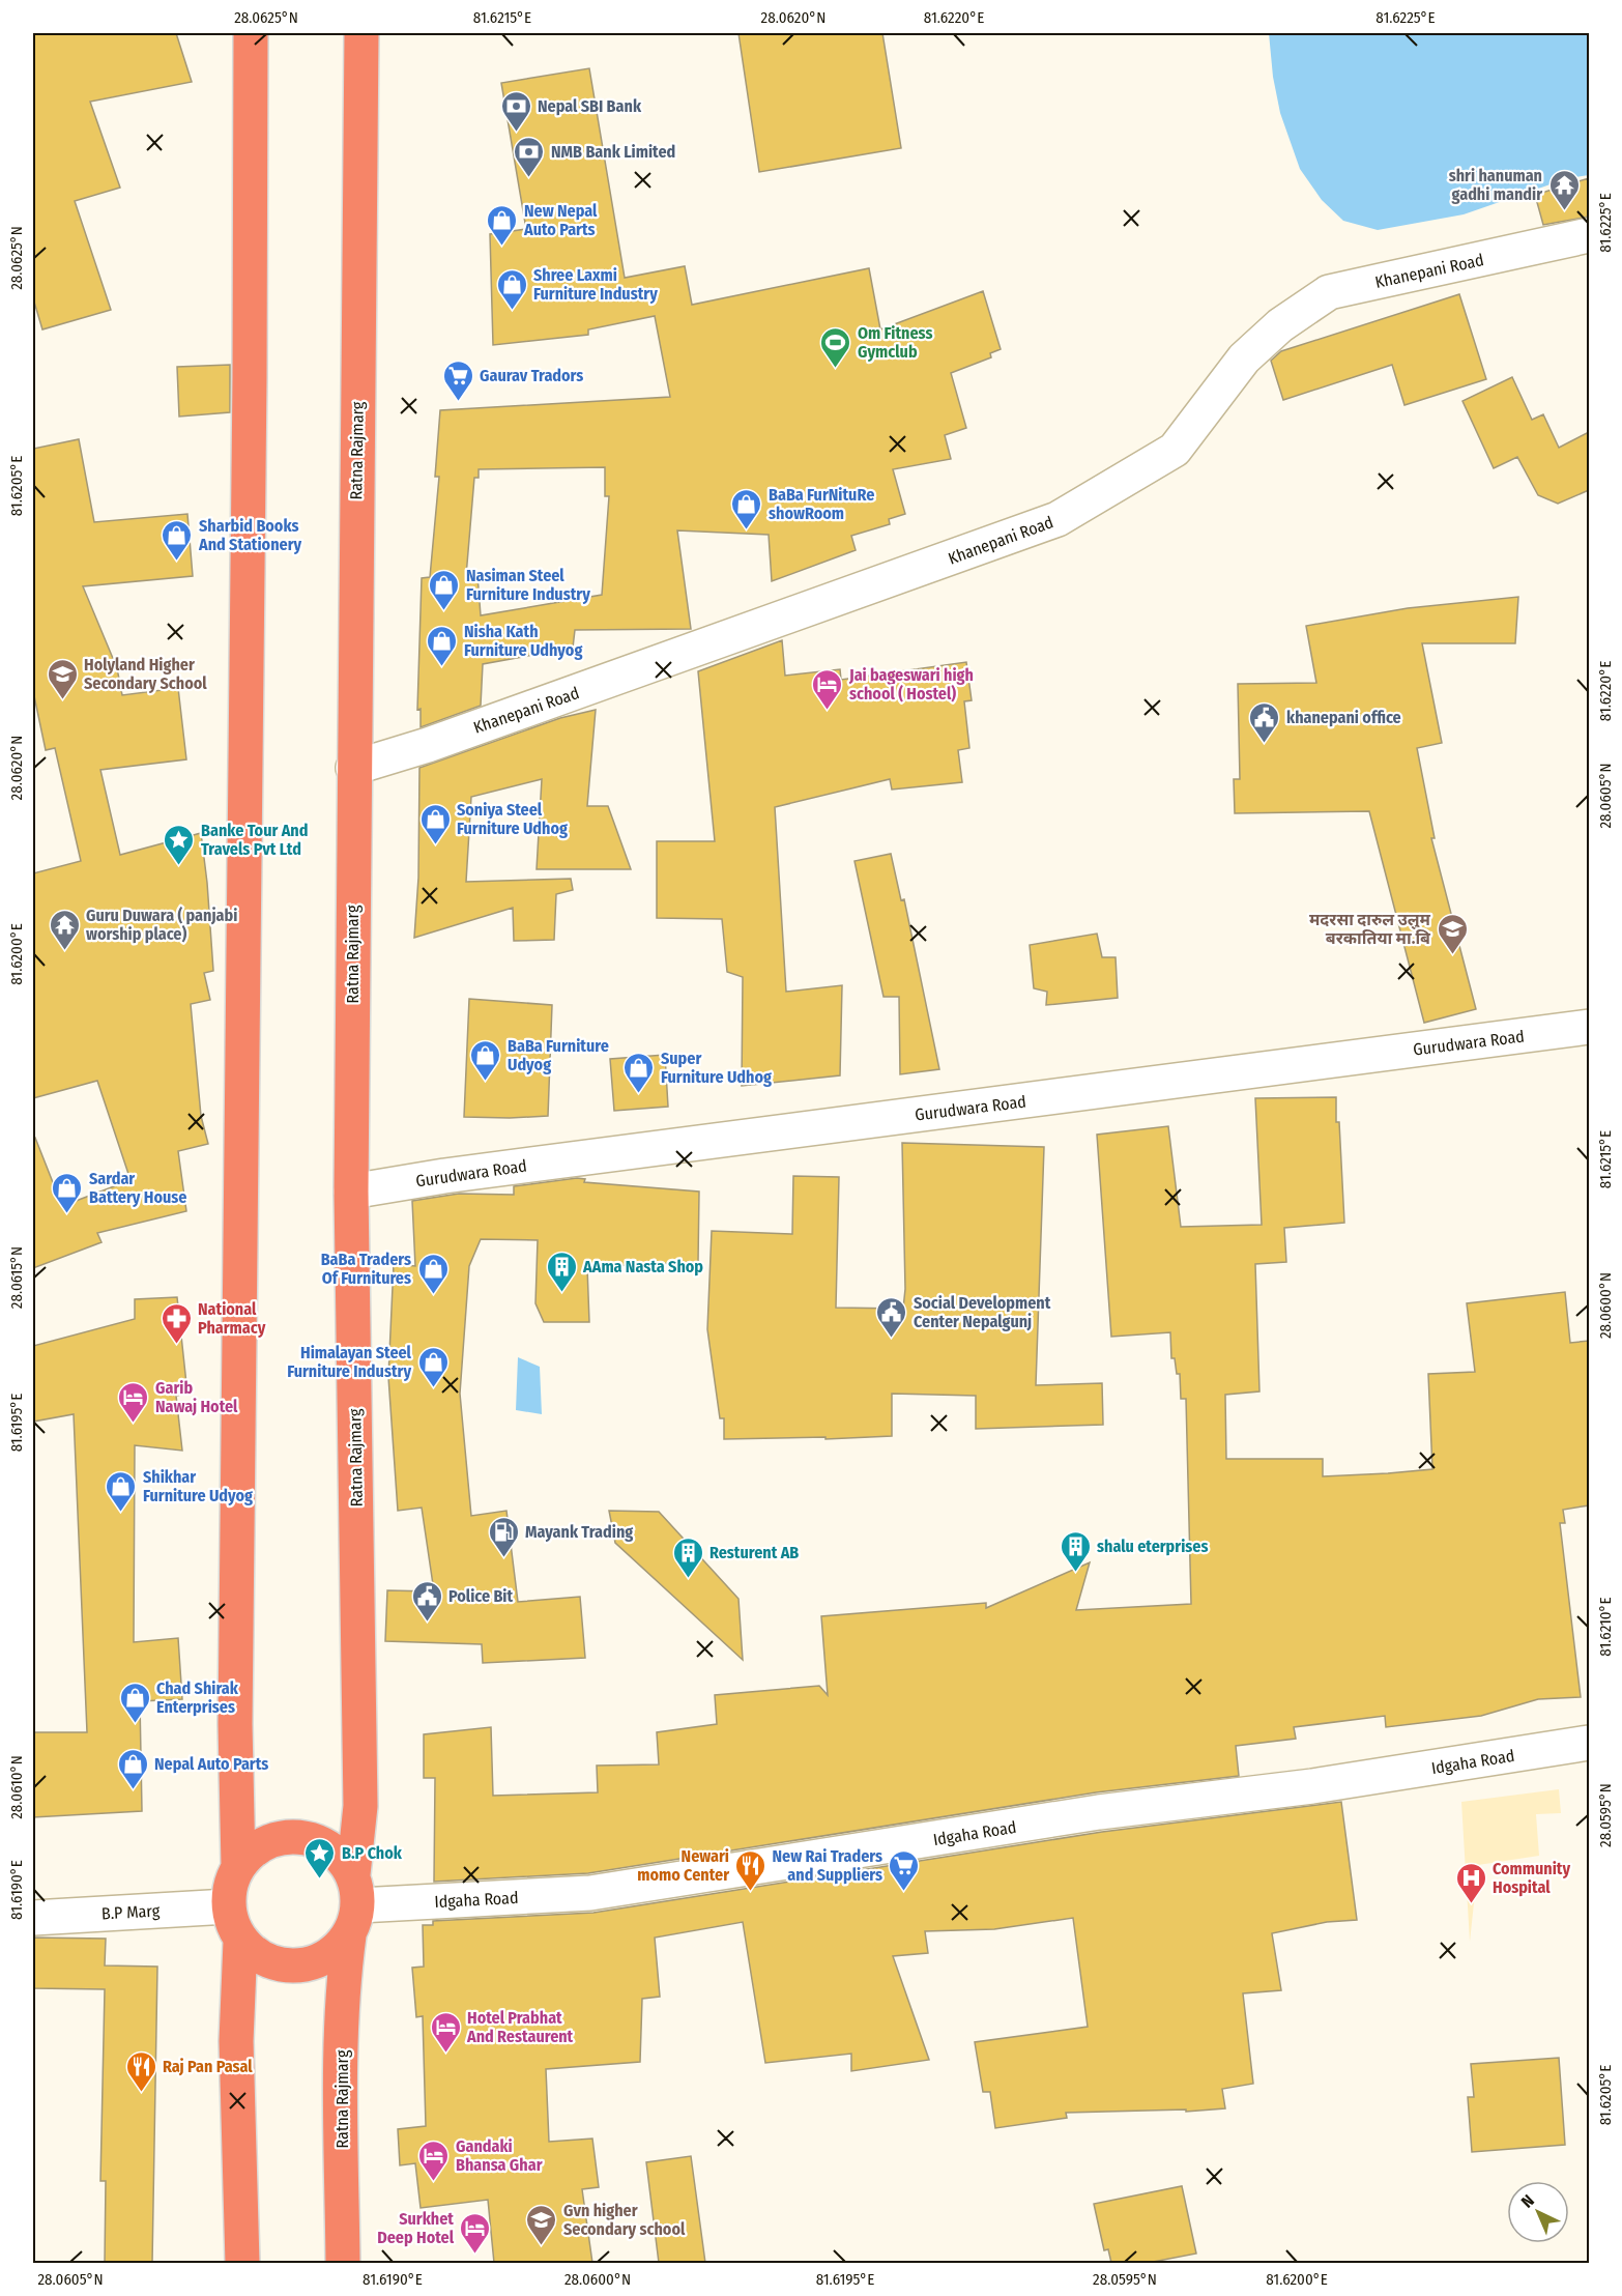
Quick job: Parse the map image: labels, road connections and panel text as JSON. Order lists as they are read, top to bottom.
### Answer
{
  "streets": {
    "highway": ["Ratna Rajmarg"],
    "street": [
      "Khanepani Road",
      "Gurudwara Road",
      "Idgaha Road",
      "B.P Marg"
    ]
  },
  "crossings": [
    ["Khanepani Road", "Ratna Rajmarg"],
    ["Ratna Rajmarg", "Gurudwara Road"],
    ["Ratna Rajmarg", "Idgaha Road"],
    ["Ratna Rajmarg", "B.P Marg"],
    ["Idgaha Road", "B.P Marg"]
  ],
  "places": {
    "bank": ["Nepal SBI Bank", "NMB Bank Limited"],
    "temple": ["shri hanuman gadhi mandir", "Guru Duwara ( panjabi worship place)"],
    "shop": [
      "New Nepal Auto Parts",
      "Shree Laxmi Furniture Industry",
      "BaBa FurNituRe showRoom",
      "Sharbid Books And Stationery",
      "Nasiman Steel Furniture Industry",
      "Nisha Kath Furniture Udhyog",
      "Soniya Steel Furniture Udhog",
      "BaBa Furniture Udyog",
      "Super Furniture Udhog",
      "Sardar Battery House",
      "BaBa Traders Of Furnitures",
      "Himalayan Steel Furniture Industry",
      "Shikhar Furniture Udyog",
      "Chad Shirak Enterprises",
      "Nepal Auto Parts"
    ],
    "sports": ["Om Fitness Gymclub"],
    "supermarket": ["Gaurav Tradors", "New Rai Traders and Suppliers"],
    "school or university": ["Holyland Higher Secondary School", "मदरसा दारुल उलुम बरकातिया मा.बि", "Gvn higher Secondary school"],
    "hotel": [
      "Jai bageswari high school ( Hostel)",
      "Garib Nawaj Hotel",
      "Hotel Prabhat And Restaurent",
      "Gandaki Bhansa Ghar",
      "Surkhet Deep Hotel"
    ],
    "public building": ["khanepani office", "Social Development Center Nepalgunj", "Police Bit"],
    "place": ["Banke Tour And Travels Pvt Ltd", "B.P Chok"],
    "building": ["AAma Nasta Shop", "shalu eterprises", "Resturent AB"],
    "pharmacy": ["National Pharmacy"],
    "fuel station": ["Mayank Trading"],
    "restaurant": ["Newari momo Center", "Raj Pan Pasal"],
    "hospital": ["Community Hospital"]
  },
  "north": "top left",
  "coordinates": [
    "28.0625°N",
    "81.6215°E",
    "28.0620°N",
    "81.6220°E",
    "81.6225°E",
    "81.6205°E",
    "28.0605°N",
    "81.6200°E",
    "28.0615°N",
    "28.0600°N",
    "81.6195°E",
    "81.6210°E",
    "28.0610°N",
    "28.0595°N",
    "81.6190°E"
  ]
}
